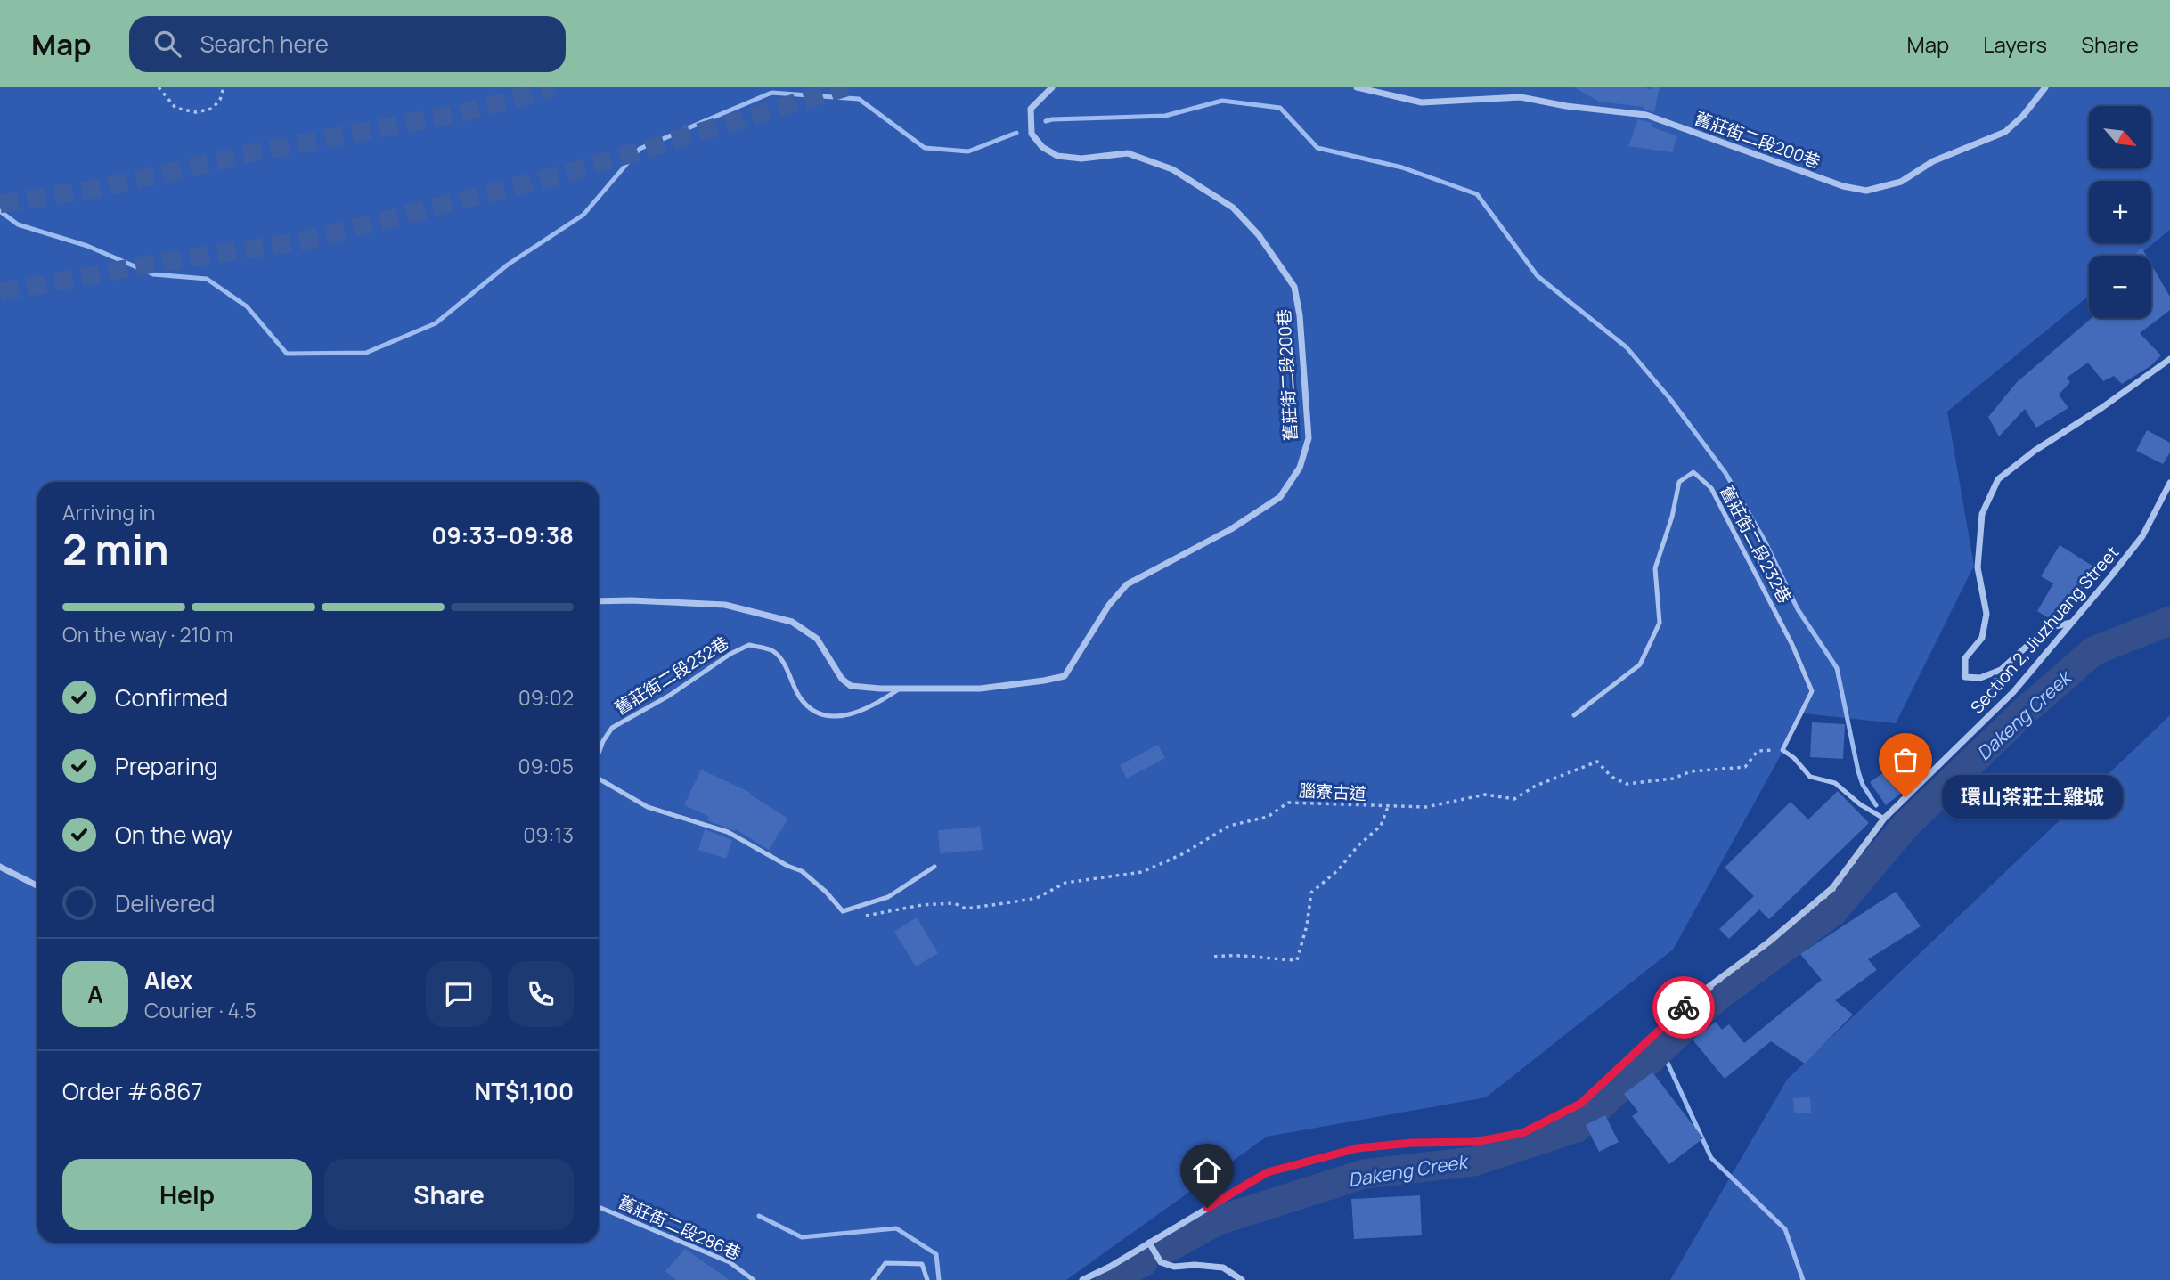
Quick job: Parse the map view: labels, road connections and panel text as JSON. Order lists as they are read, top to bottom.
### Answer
{
  "streets": {
    "street": ["舊莊街二段200巷", "Section 2, Jiuzhuang Street"],
    "lane": ["舊莊街二段232巷", "舊莊街二段286巷"],
    "path": ["腦寮古道"]
  },
  "crossings": [
    ["舊莊街二段200巷", "舊莊街二段232巷"],
    ["舊莊街二段232巷", "腦寮古道"]
  ],
  "water": ["Dakeng Creek"],
  "places": ["環山茶莊土雞城"],
  "north": "bottom right",
  "page": {
    "header": "Map",
    "search": "Search here",
    "nav": ["Map", "Layers", "Share"],
    "map_buttons": ["+", "−"],
    "heading": ["2 min", "Arriving in", "09:33–09:38"],
    "panel": [
      "Alex",
      "Courier · 4.5",
      "Order #6867",
      "NT$1,100"
    ],
    "bar": "On the way · 210 m",
    "list": [
      ["Confirmed", "09:02"],
      ["Preparing", "09:05"],
      ["On the way", "09:13"],
      "Delivered"
    ],
    "bubble": "環山茶莊土雞城",
    "round": "A",
    "buttons": ["Help", "Share"]
  }
}
